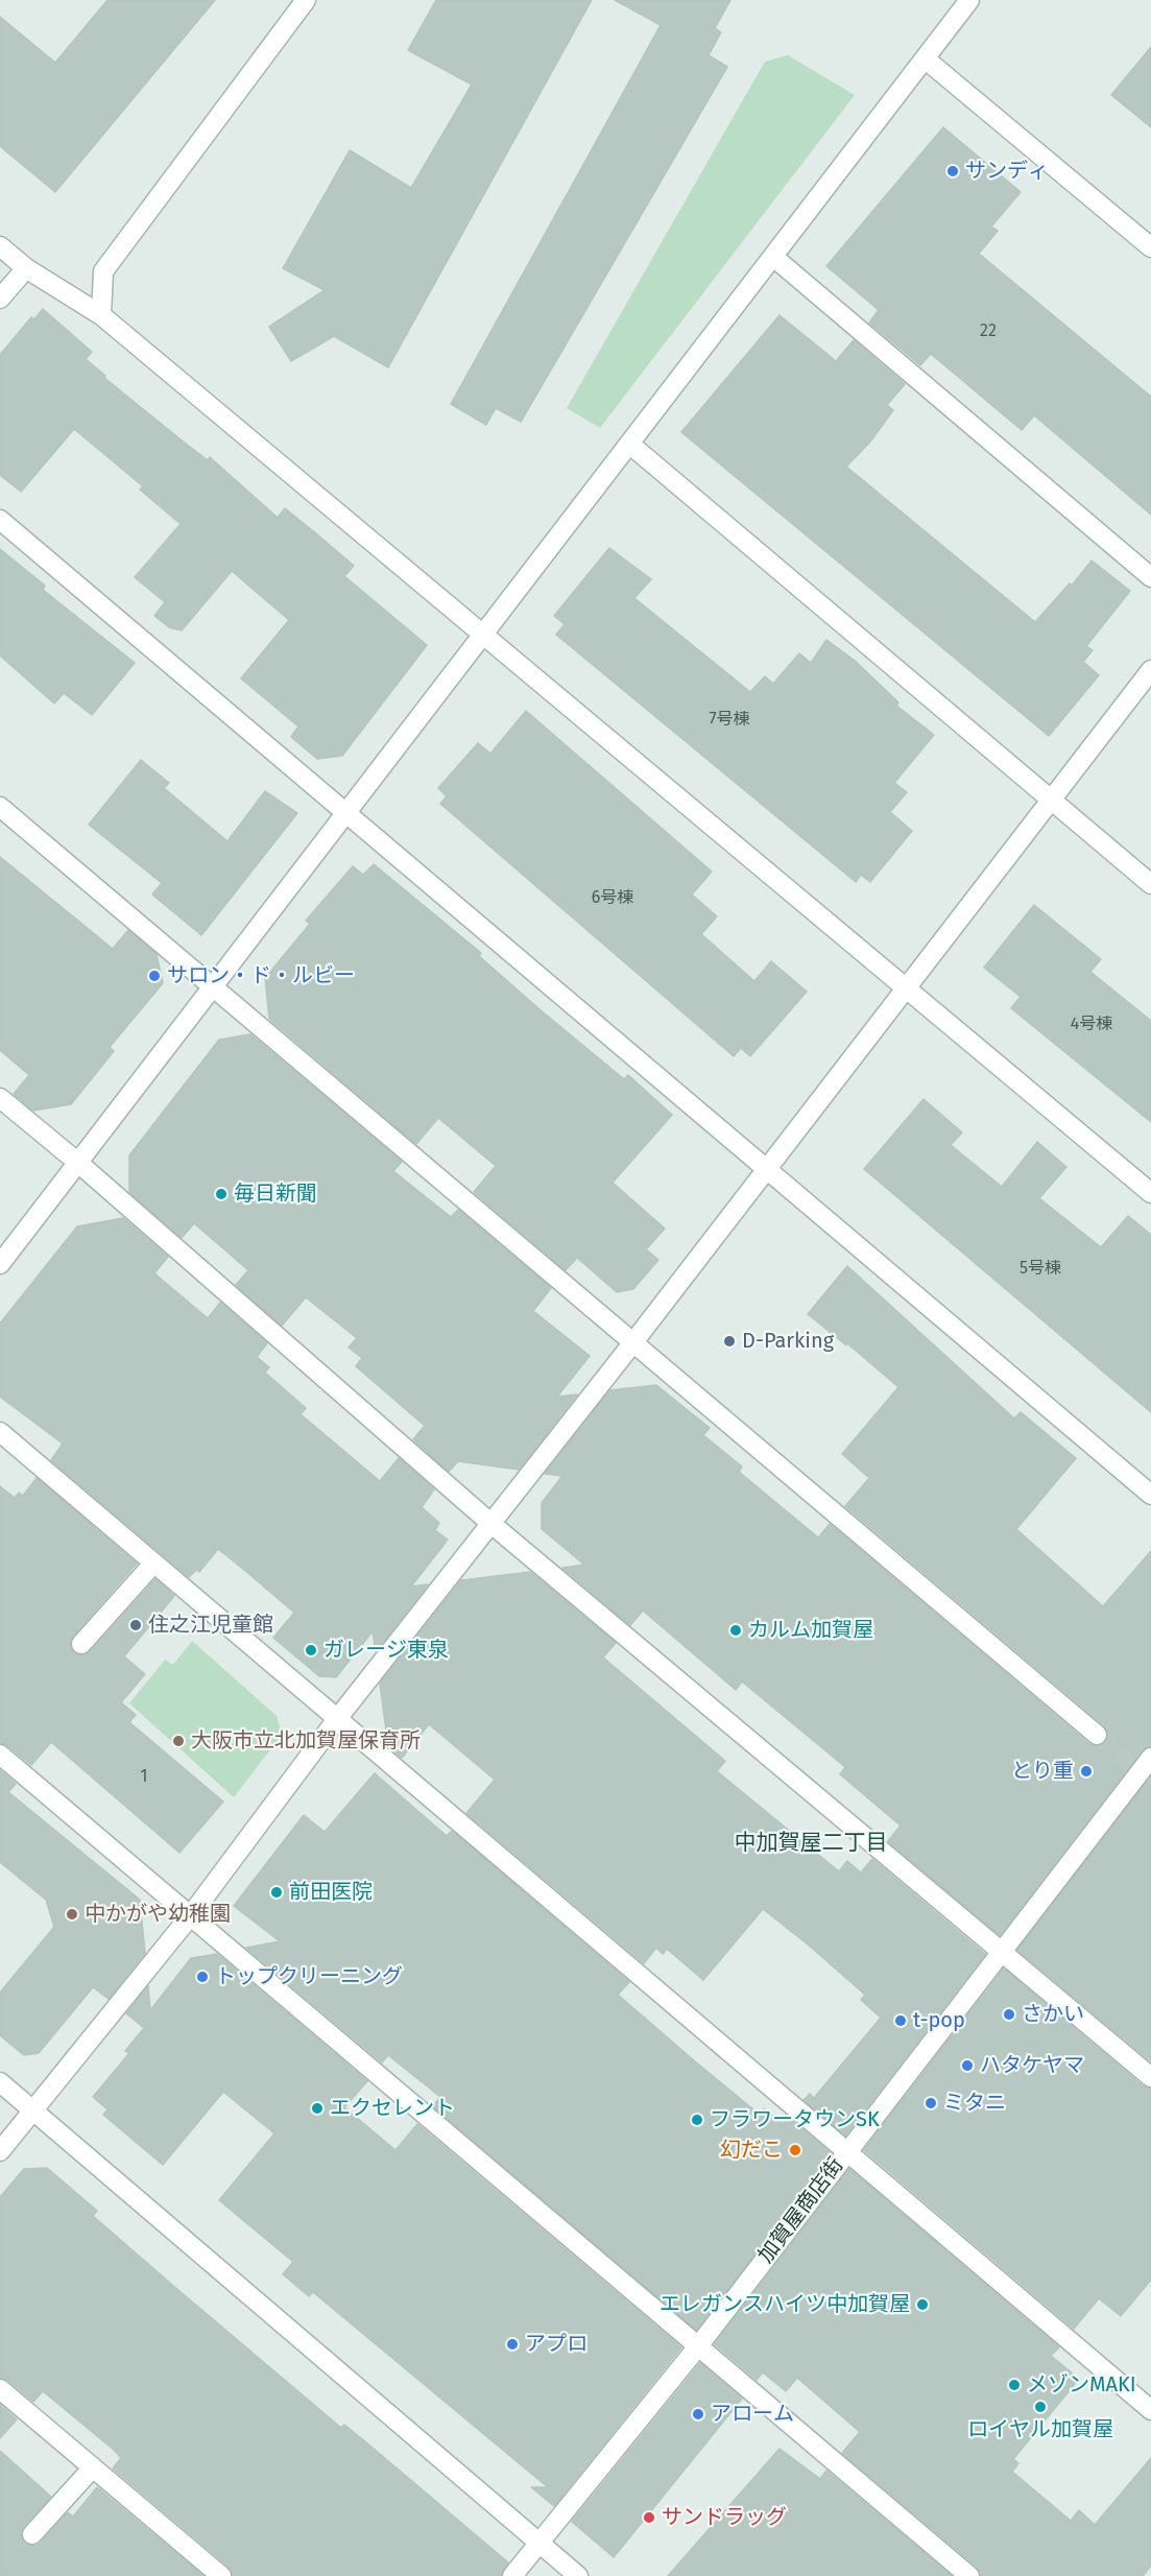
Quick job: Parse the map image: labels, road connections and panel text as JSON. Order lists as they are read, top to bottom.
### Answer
{
  "streets": {
    "street": ["加賀屋商店街"]
  },
  "districts": ["中加賀屋二丁目"],
  "places": [
    "サンディ",
    "サロン・ド・ルビー",
    "毎日新聞",
    "D-Parking",
    "住之江児童館",
    "カルム加賀屋",
    "ガレージ東泉",
    "大阪市立北加賀屋保育所",
    "とり重",
    "前田医院",
    "中かがや幼稚園",
    "トップクリーニング",
    "さかい",
    "t-pop",
    "ハタケヤマ",
    "ミタニ",
    "エクセレント",
    "フラワータウンSK",
    "幻だこ",
    "エレガンスハイツ中加賀屋",
    "アプロ",
    "メゾンMAKI",
    "ロイヤル加賀屋",
    "アローム",
    "サンドラッグ"
  ],
  "house_numbers": [
    "22",
    "7号棟",
    "6号棟",
    "4号棟",
    "5号棟",
    "1"
  ]
}
